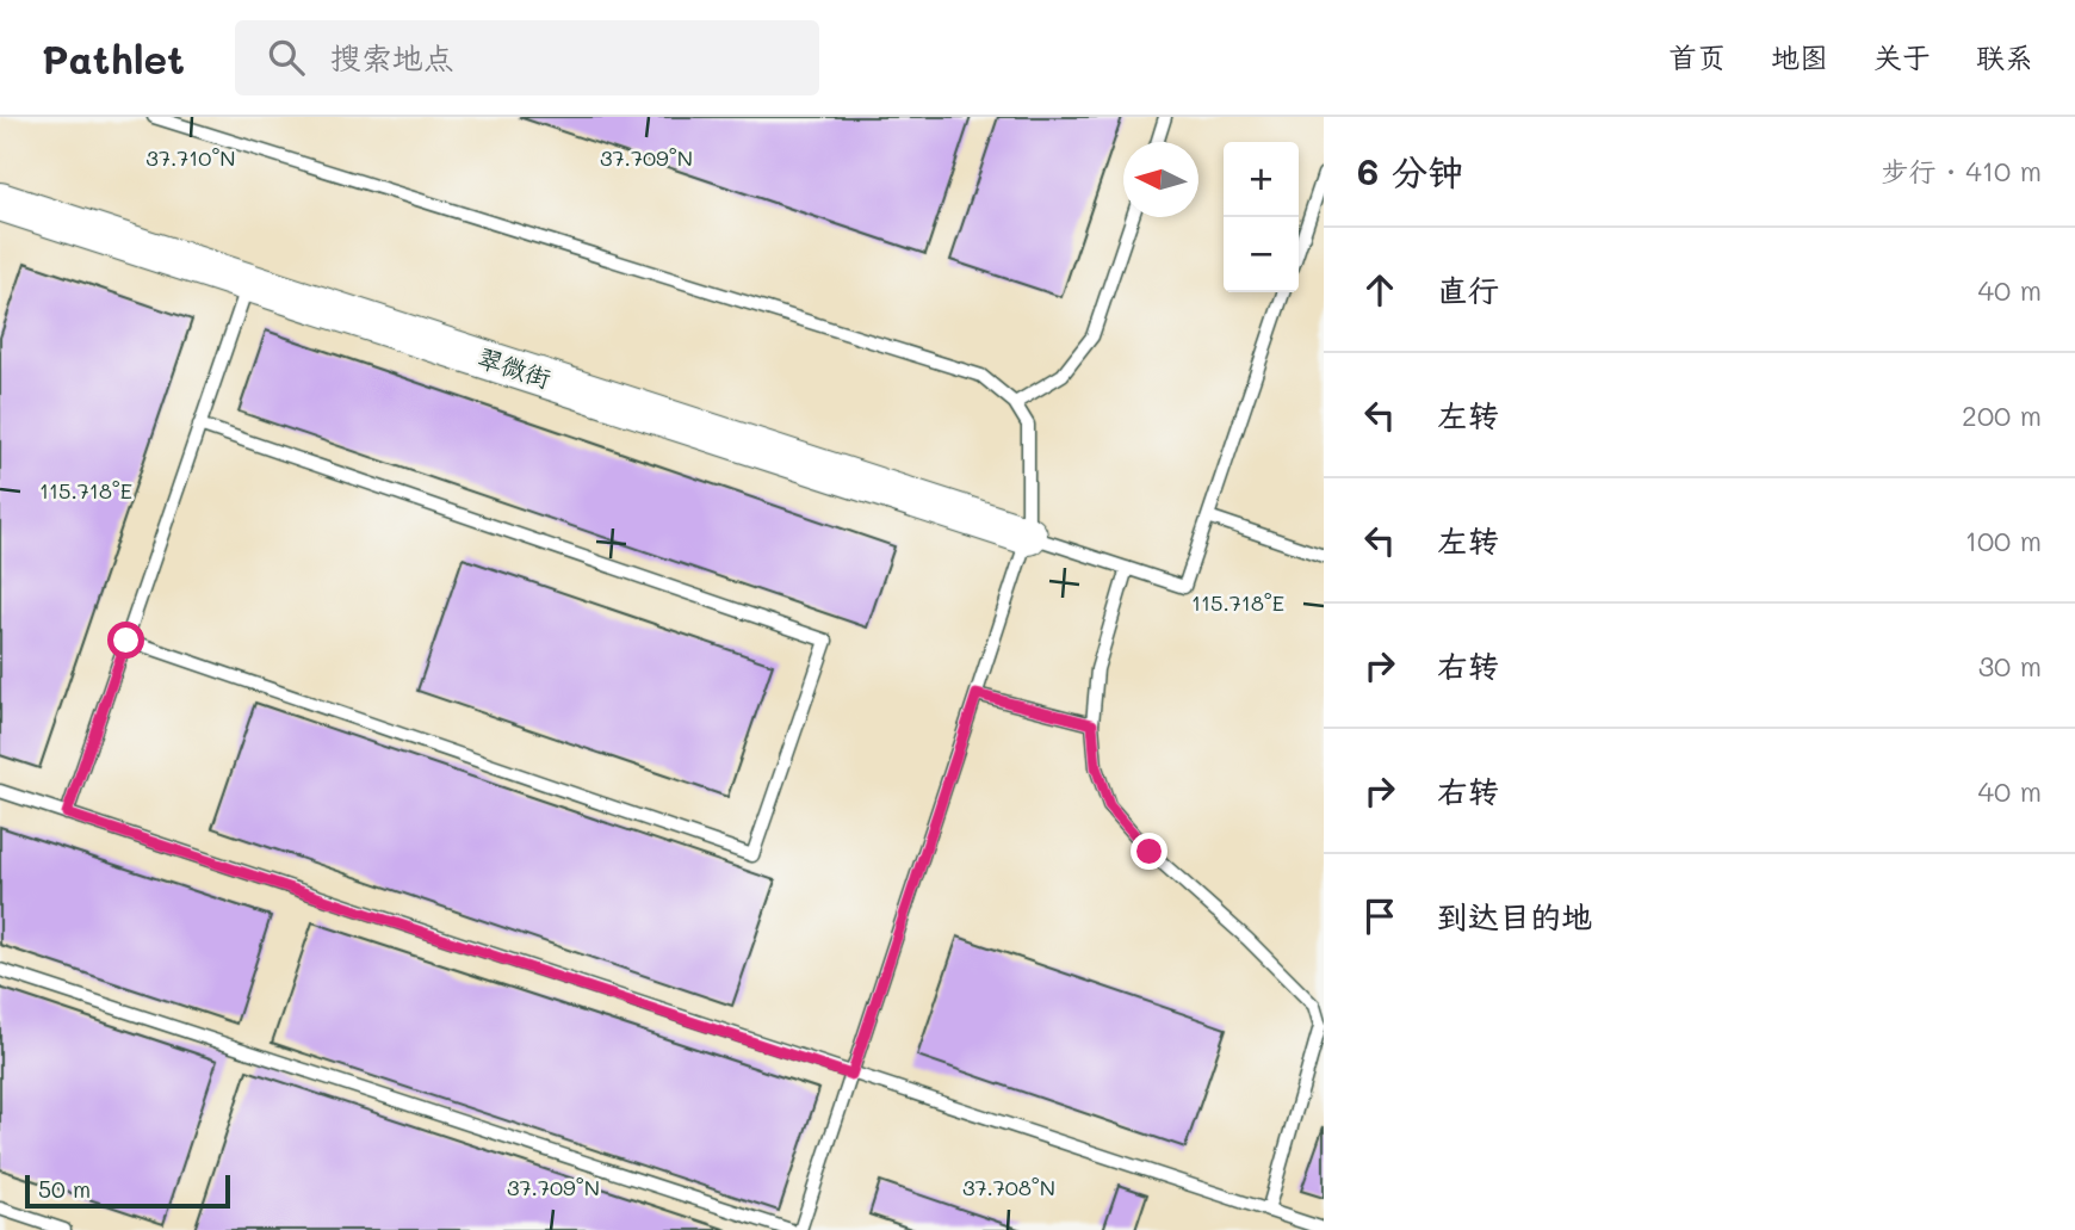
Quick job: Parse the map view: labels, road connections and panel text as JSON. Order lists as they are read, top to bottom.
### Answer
{
  "streets": {
    "street": ["翠微街"]
  },
  "scale_bar": "50 m",
  "north": "left",
  "page": {
    "header": "Pathlet",
    "search": "搜索地点",
    "nav": [
      "首页",
      "地图",
      "关于",
      "联系"
    ],
    "heading": ["6 分钟", "步行 · 410 m"],
    "map_buttons": ["+", "−"],
    "list": [
      ["直行", "40 m"],
      ["左转", "200 m"],
      ["左转", "100 m"],
      ["右转", "30 m"],
      ["右转", "40 m"],
      "到达目的地"
    ],
    "scale": "50 m"
  },
  "coordinates": [
    "37.710°N",
    "37.709°N",
    "115.718°E",
    "37.708°N"
  ]
}
